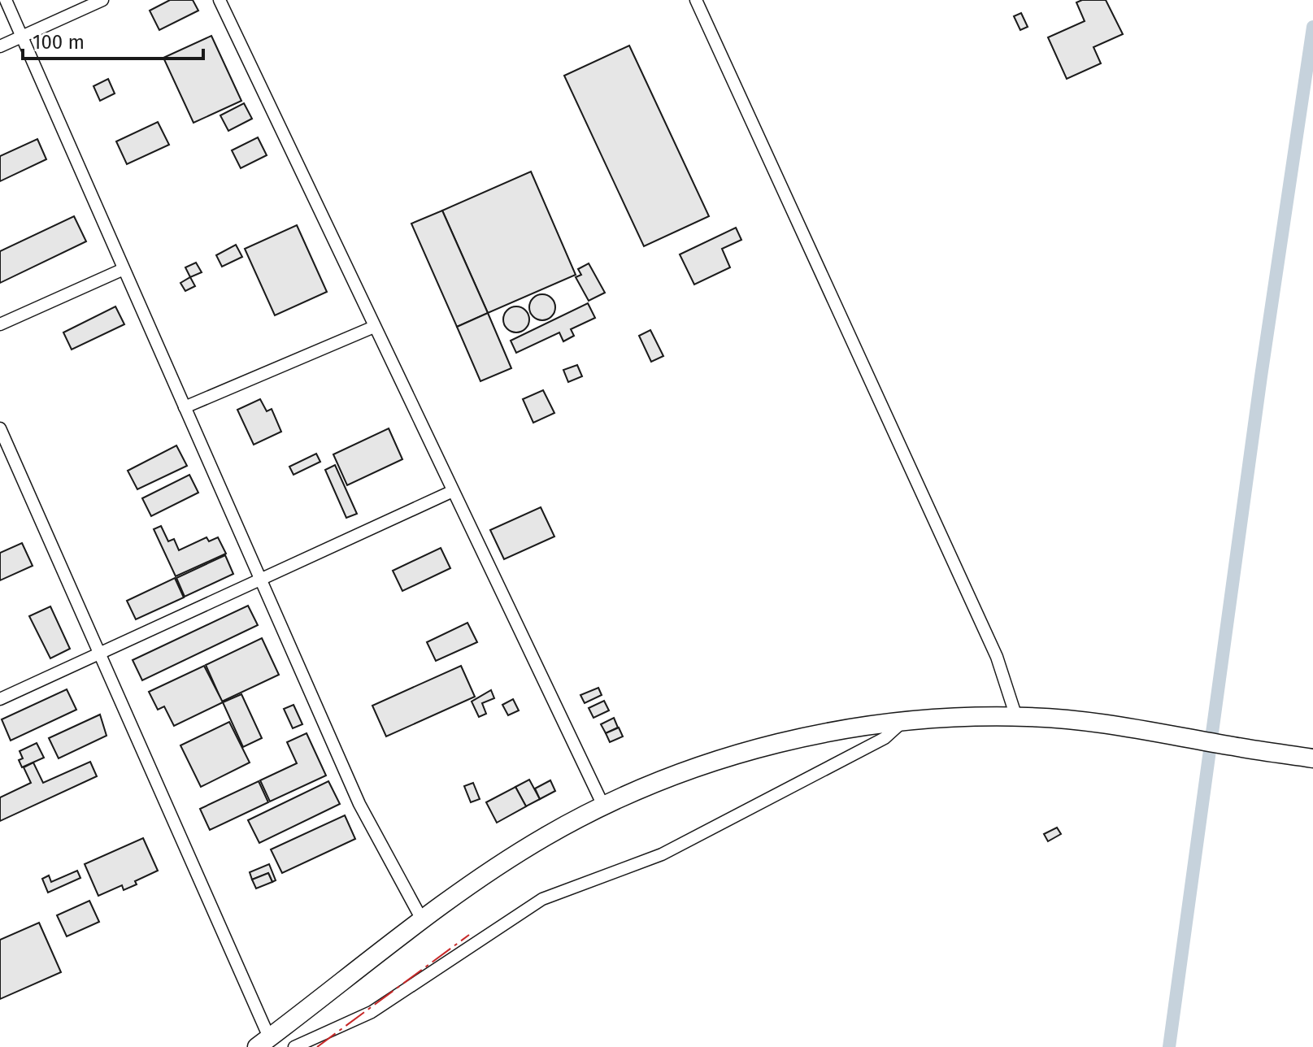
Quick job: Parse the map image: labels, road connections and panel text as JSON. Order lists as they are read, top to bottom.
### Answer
{
  "scale_bar": "100 m"
}
